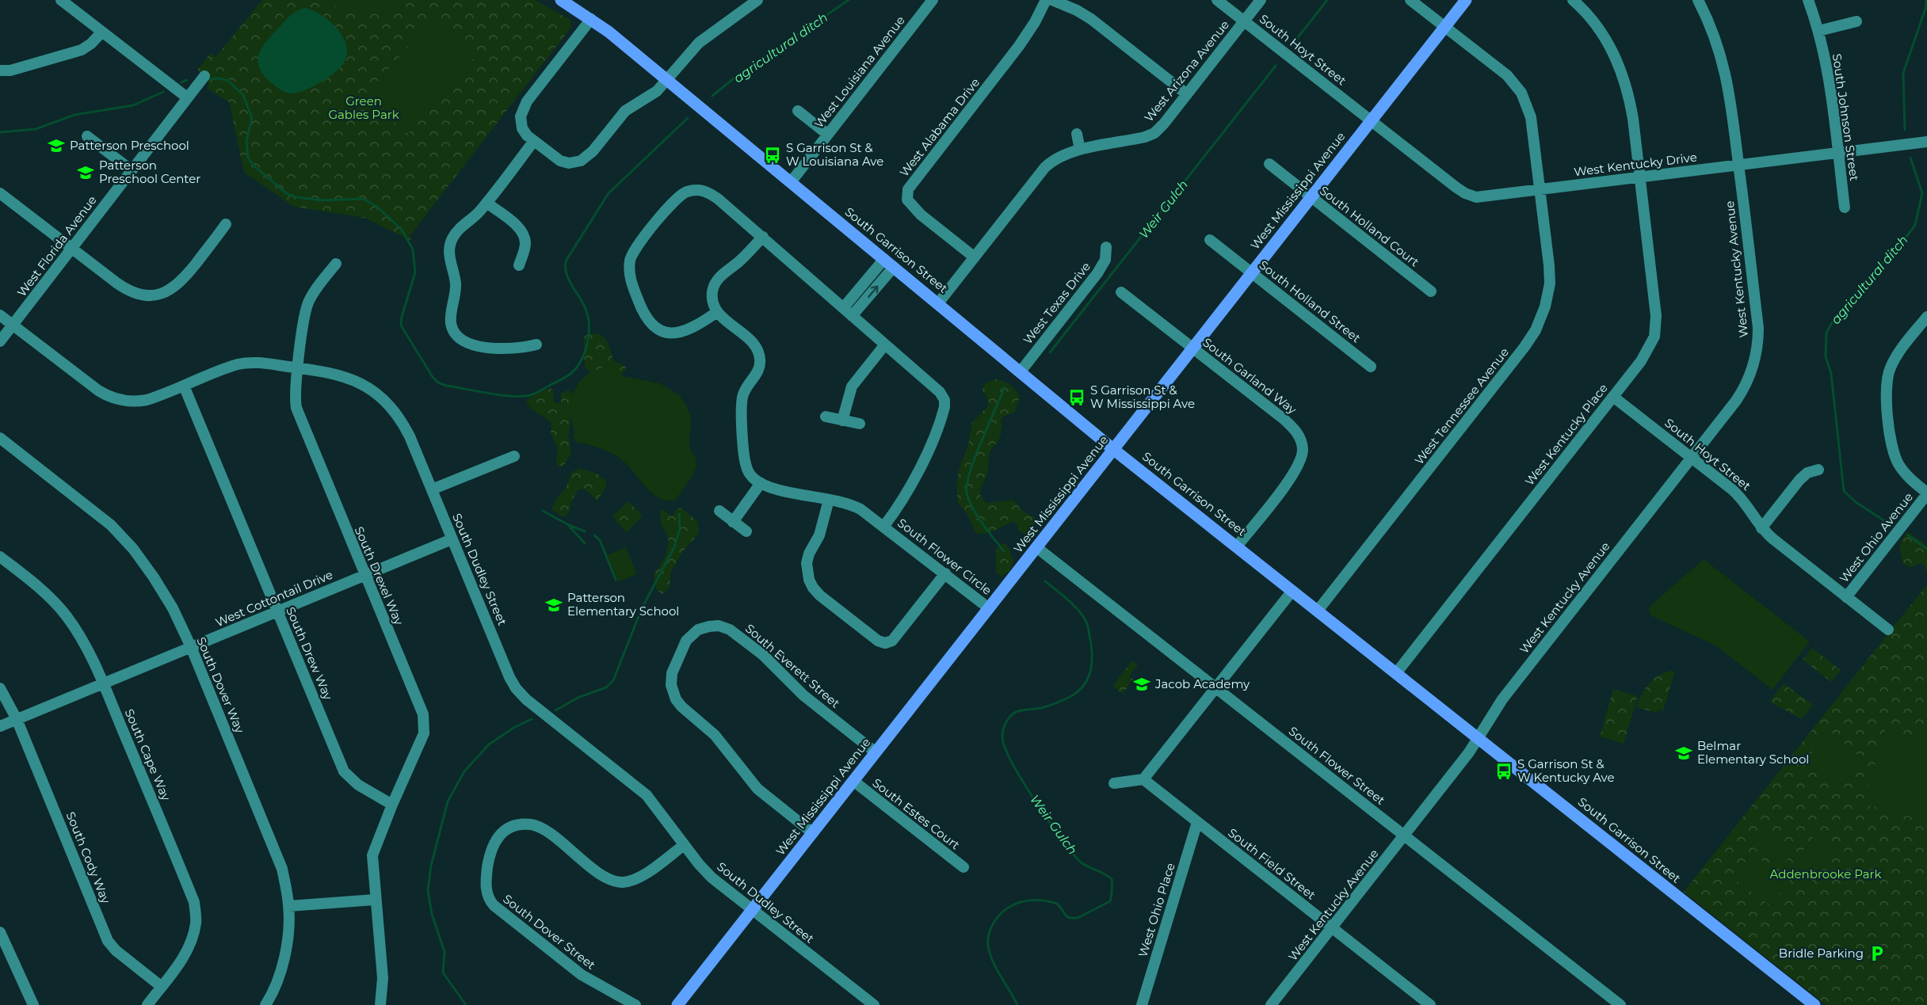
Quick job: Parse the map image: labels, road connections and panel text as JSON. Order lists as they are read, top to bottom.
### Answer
{
  "streets": {
    "main road": ["West Mississippi Avenue", "South Garrison Street"],
    "street": [
      "South Hoyt Street",
      "West Arizona Avenue",
      "West Louisiana Avenue",
      "South Johnson Street",
      "West Alabama Drive",
      "West Kentucky Drive",
      "South Holland Court",
      "West Florida Avenue",
      "West Kentucky Avenue",
      "South Holland Street",
      "West Texas Drive",
      "South Garland Way",
      "West Tennessee Avenue",
      "West Kentucky Place",
      "West Ohio Avenue",
      "South Flower Circle",
      "South Dudley Street",
      "South Drexel Way",
      "West Cottontail Drive",
      "South Drew Way",
      "South Everett Street",
      "South Dover Way",
      "South Cape Way",
      "South Flower Street",
      "South Estes Court",
      "South Cody Way",
      "South Field Street",
      "West Ohio Place",
      "South Dover Street"
    ]
  },
  "crossings": [
    ["South Hoyt Street", "West Arizona Avenue"],
    ["South Hoyt Street", "West Kentucky Drive"],
    ["South Hoyt Street", "West Mississippi Avenue"],
    ["South Hoyt Street", "West Kentucky Avenue"],
    ["South Hoyt Street", "West Kentucky Place"],
    ["South Hoyt Street", "West Ohio Avenue"],
    ["West Arizona Avenue", "West Alabama Drive"],
    ["West Arizona Avenue", "South Garrison Street"],
    ["West Louisiana Avenue", "South Garrison Street"],
    ["South Johnson Street", "West Kentucky Drive"],
    ["West Kentucky Drive", "West Mississippi Avenue"],
    ["West Kentucky Drive", "West Kentucky Avenue"],
    ["West Kentucky Drive", "West Tennessee Avenue"],
    ["West Kentucky Drive", "West Kentucky Place"],
    ["West Mississippi Avenue", "South Holland Court"],
    ["West Mississippi Avenue", "South Garrison Street"],
    ["West Mississippi Avenue", "South Holland Street"],
    ["West Mississippi Avenue", "South Garland Way"],
    ["West Mississippi Avenue", "West Tennessee Avenue"],
    ["West Mississippi Avenue", "South Flower Circle"],
    ["West Mississippi Avenue", "South Dudley Street"],
    ["West Mississippi Avenue", "South Everett Street"],
    ["West Mississippi Avenue", "South Flower Street"],
    ["West Mississippi Avenue", "South Estes Court"],
    ["West Florida Avenue", "South Dudley Street"],
    ["South Garrison Street", "West Kentucky Avenue"],
    ["South Garrison Street", "West Texas Drive"],
    ["South Garrison Street", "South Garland Way"],
    ["South Garrison Street", "West Tennessee Avenue"],
    ["South Garrison Street", "West Kentucky Place"],
    ["West Kentucky Avenue", "South Flower Street"],
    ["West Kentucky Avenue", "South Field Street"],
    ["South Dudley Street", "South Drexel Way"],
    ["South Dudley Street", "West Cottontail Drive"],
    ["South Dudley Street", "South Drew Way"],
    ["South Dudley Street", "South Dover Street"],
    ["South Drexel Way", "West Cottontail Drive"],
    ["South Drexel Way", "South Drew Way"],
    ["West Cottontail Drive", "South Drew Way"],
    ["West Cottontail Drive", "South Dover Way"],
    ["West Cottontail Drive", "South Cape Way"],
    ["West Cottontail Drive", "South Cody Way"],
    ["South Cape Way", "South Cody Way"],
    ["South Field Street", "West Ohio Place"]
  ],
  "water": ["agricultural ditch", "Weir Gulch"],
  "parks": ["Green Gables Park", "Addenbrooke Park"],
  "places": {
    "school or university": [
      "Patterson Preschool",
      "Patterson Preschool Center",
      "Patterson Elementary School",
      "Jacob Academy",
      "Belmar Elementary School"
    ],
    "bus stop": ["S Garrison St & W Louisiana Ave", "S Garrison St & W Mississippi Ave", "S Garrison St & W Kentucky Ave"],
    "parking": ["Bridle Parking"]
  }
}
